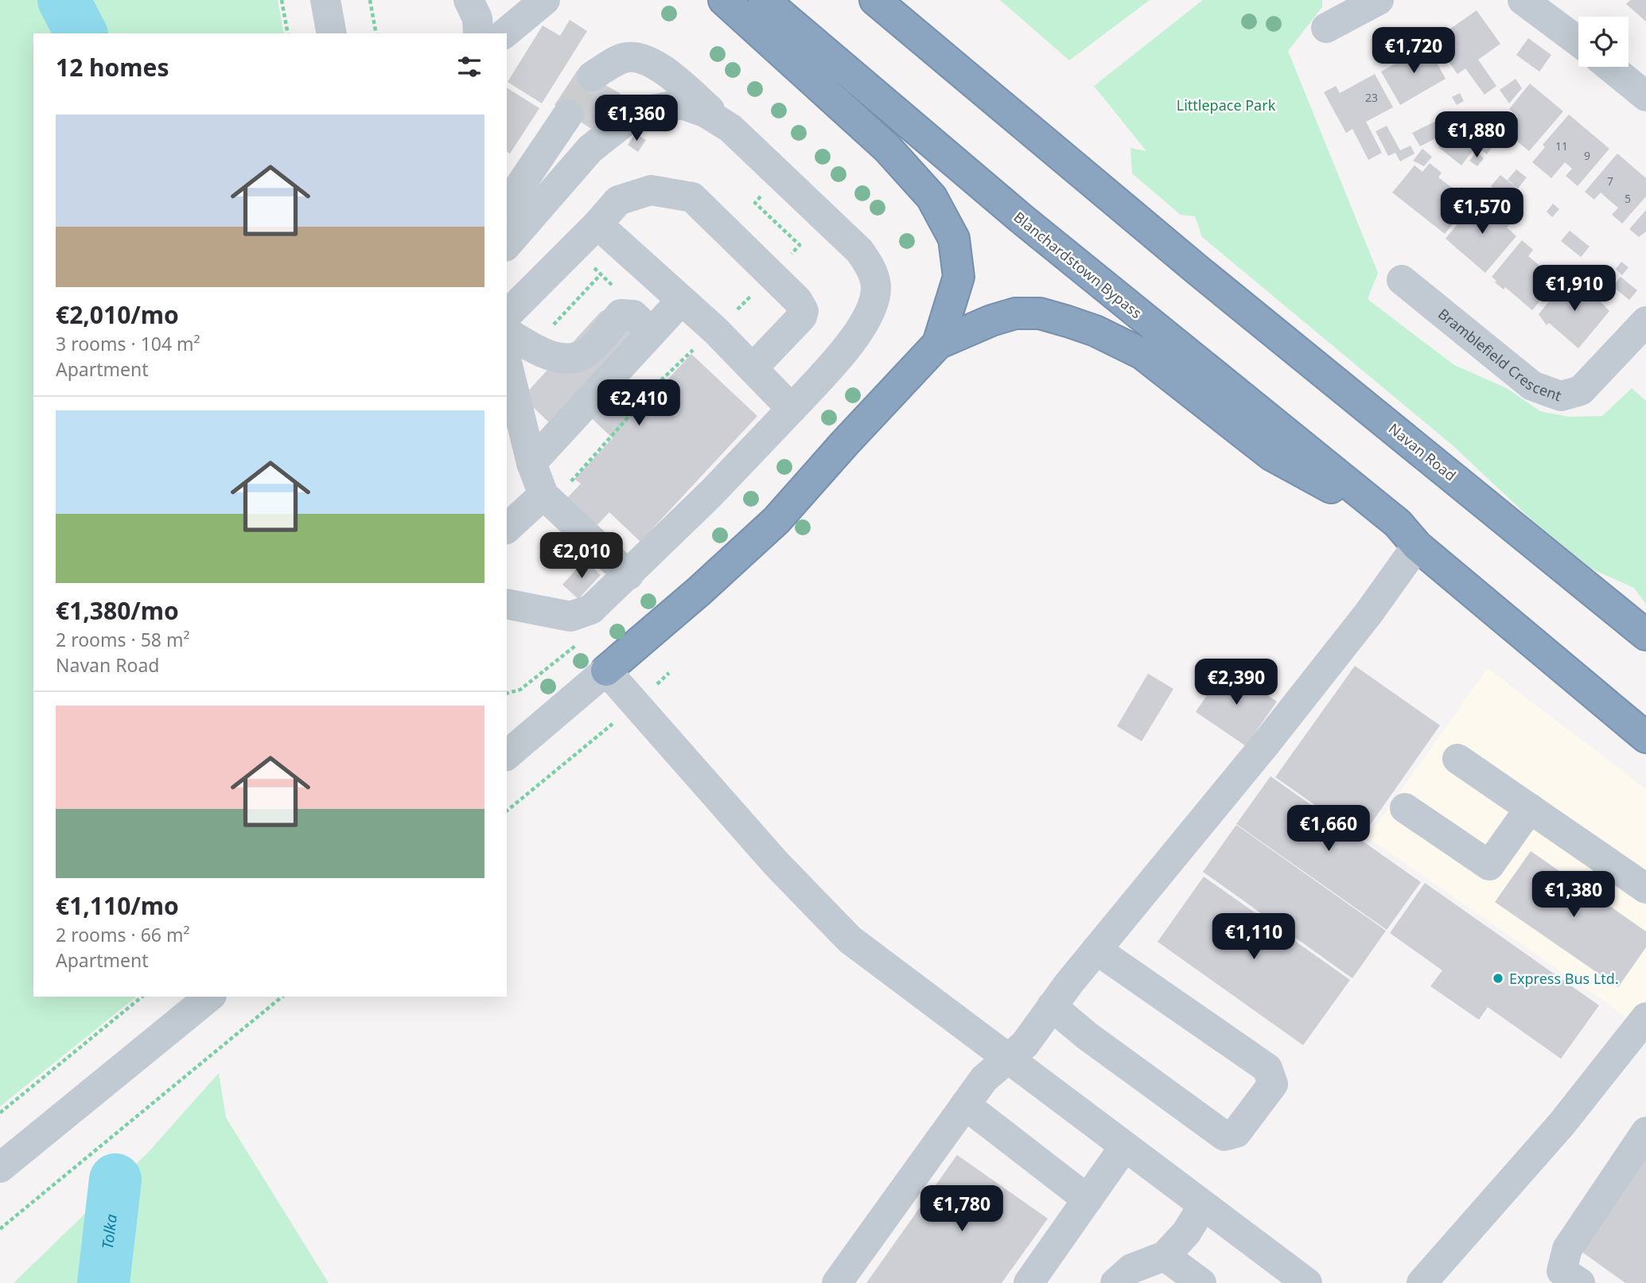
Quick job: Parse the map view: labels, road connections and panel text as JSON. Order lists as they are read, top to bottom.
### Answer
{
  "streets": {
    "highway": ["Blanchardstown Bypass", "Navan Road"],
    "street": ["Bramblefield Crescent"]
  },
  "water": ["Tolka"],
  "parks": ["Littlepace Park"],
  "places": ["Express Bus Ltd."],
  "house_numbers": [
    "23",
    "11",
    "9",
    "7",
    "5"
  ],
  "page": {
    "price": [
      "€1,720",
      "€1,360",
      "€1,880",
      "€1,570",
      "€1,910",
      "€2,410",
      "€2,010",
      "€2,390",
      "€1,660",
      "€1,380",
      "€1,110",
      "€1,780"
    ],
    "heading": "12 homes",
    "list": [
      {
        "name": "€2,010/mo",
        "note": "3 rooms · 104 m² · Apartment"
      },
      {
        "name": "€1,380/mo",
        "note": "2 rooms · 58 m² · Navan Road"
      },
      {
        "name": "€1,110/mo",
        "note": "2 rooms · 66 m² · Apartment"
      }
    ]
  }
}
